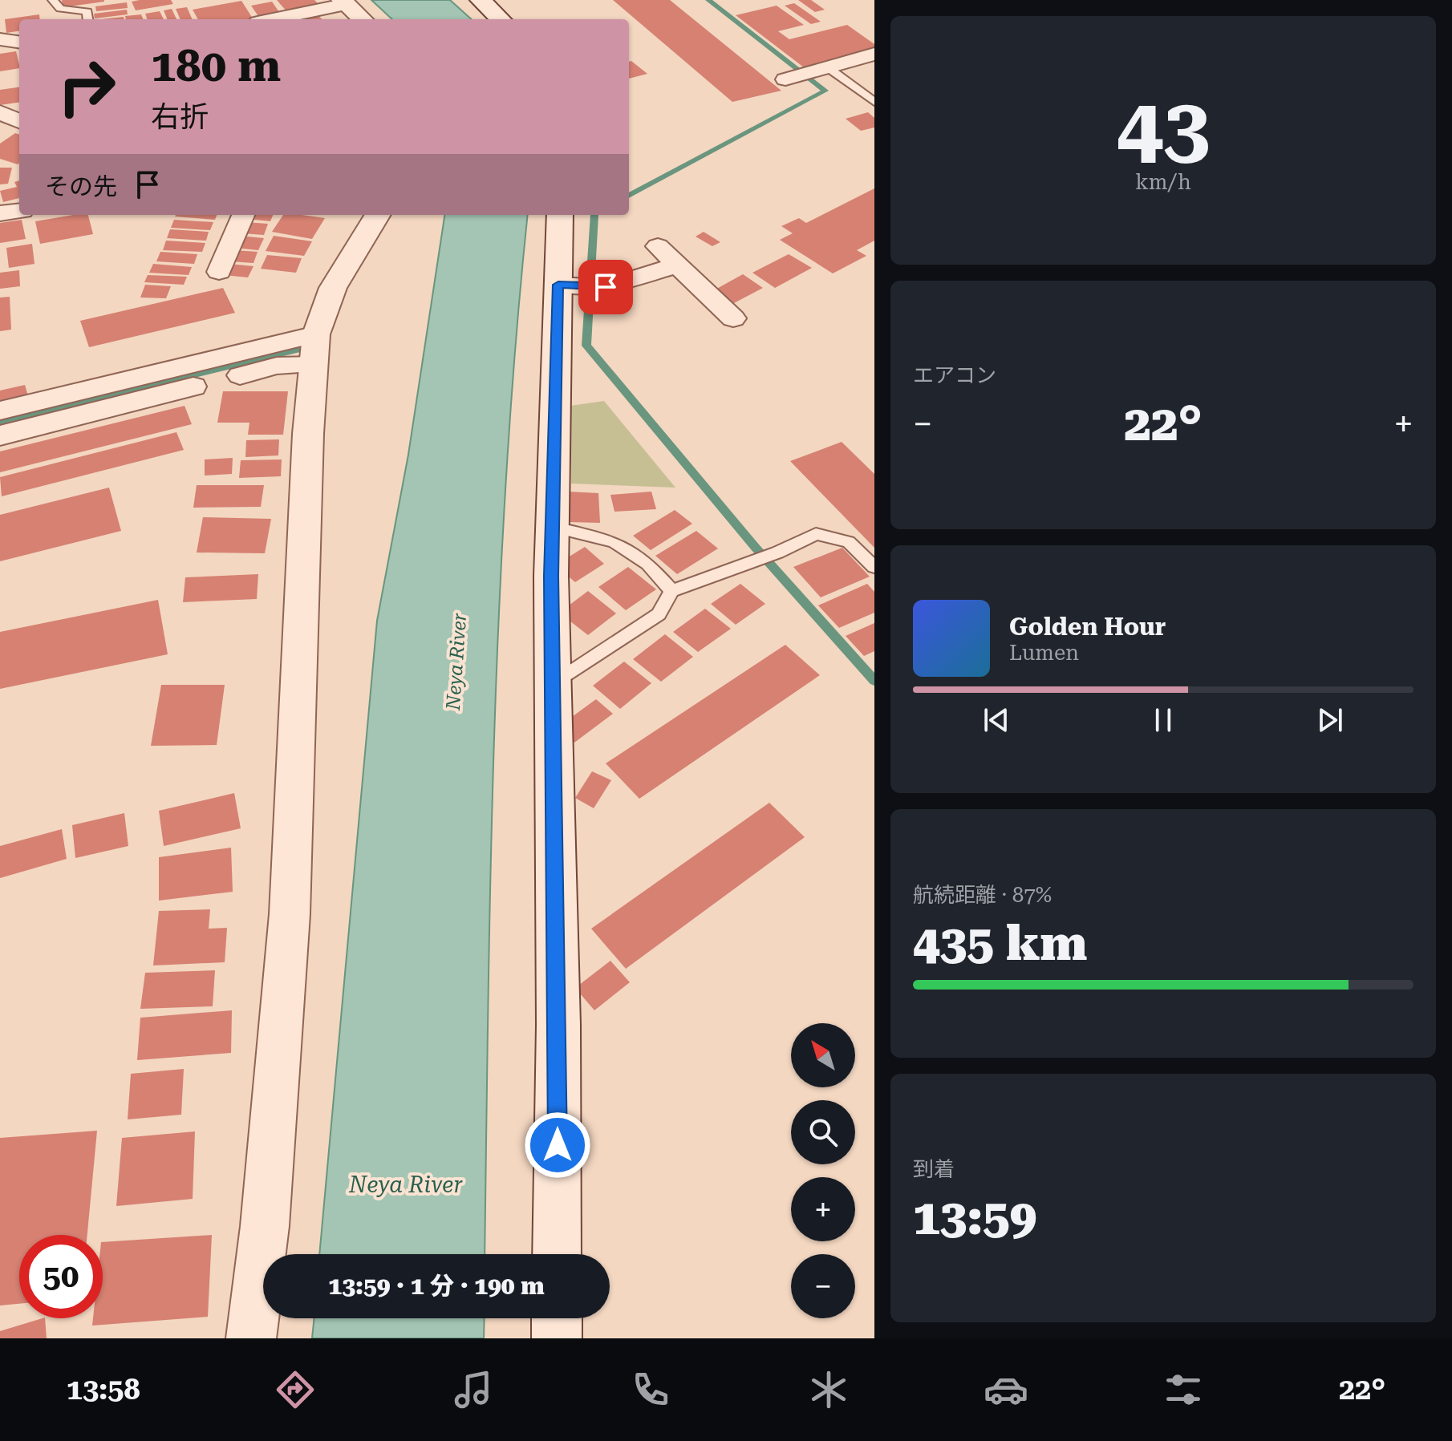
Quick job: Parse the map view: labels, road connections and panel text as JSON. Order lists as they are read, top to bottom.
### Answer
{
  "water": ["Neya River"],
  "north": "top left",
  "page": {
    "tile": [
      ["43", "km/h"],
      "エアコン",
      ["航続距離 · 87%", "435 km"],
      ["到着", "13:59"]
    ],
    "turn": ["180 m", "右折"],
    "then": "その先",
    "heat": ["−", "22°", "+"],
    "song": ["Golden Hour", "Lumen"],
    "map_buttons": ["+", "−"],
    "limit": "50",
    "trip": "13:59 · 1 分 · 190 m",
    "tabs": ["13:58", "22°"]
  }
}
